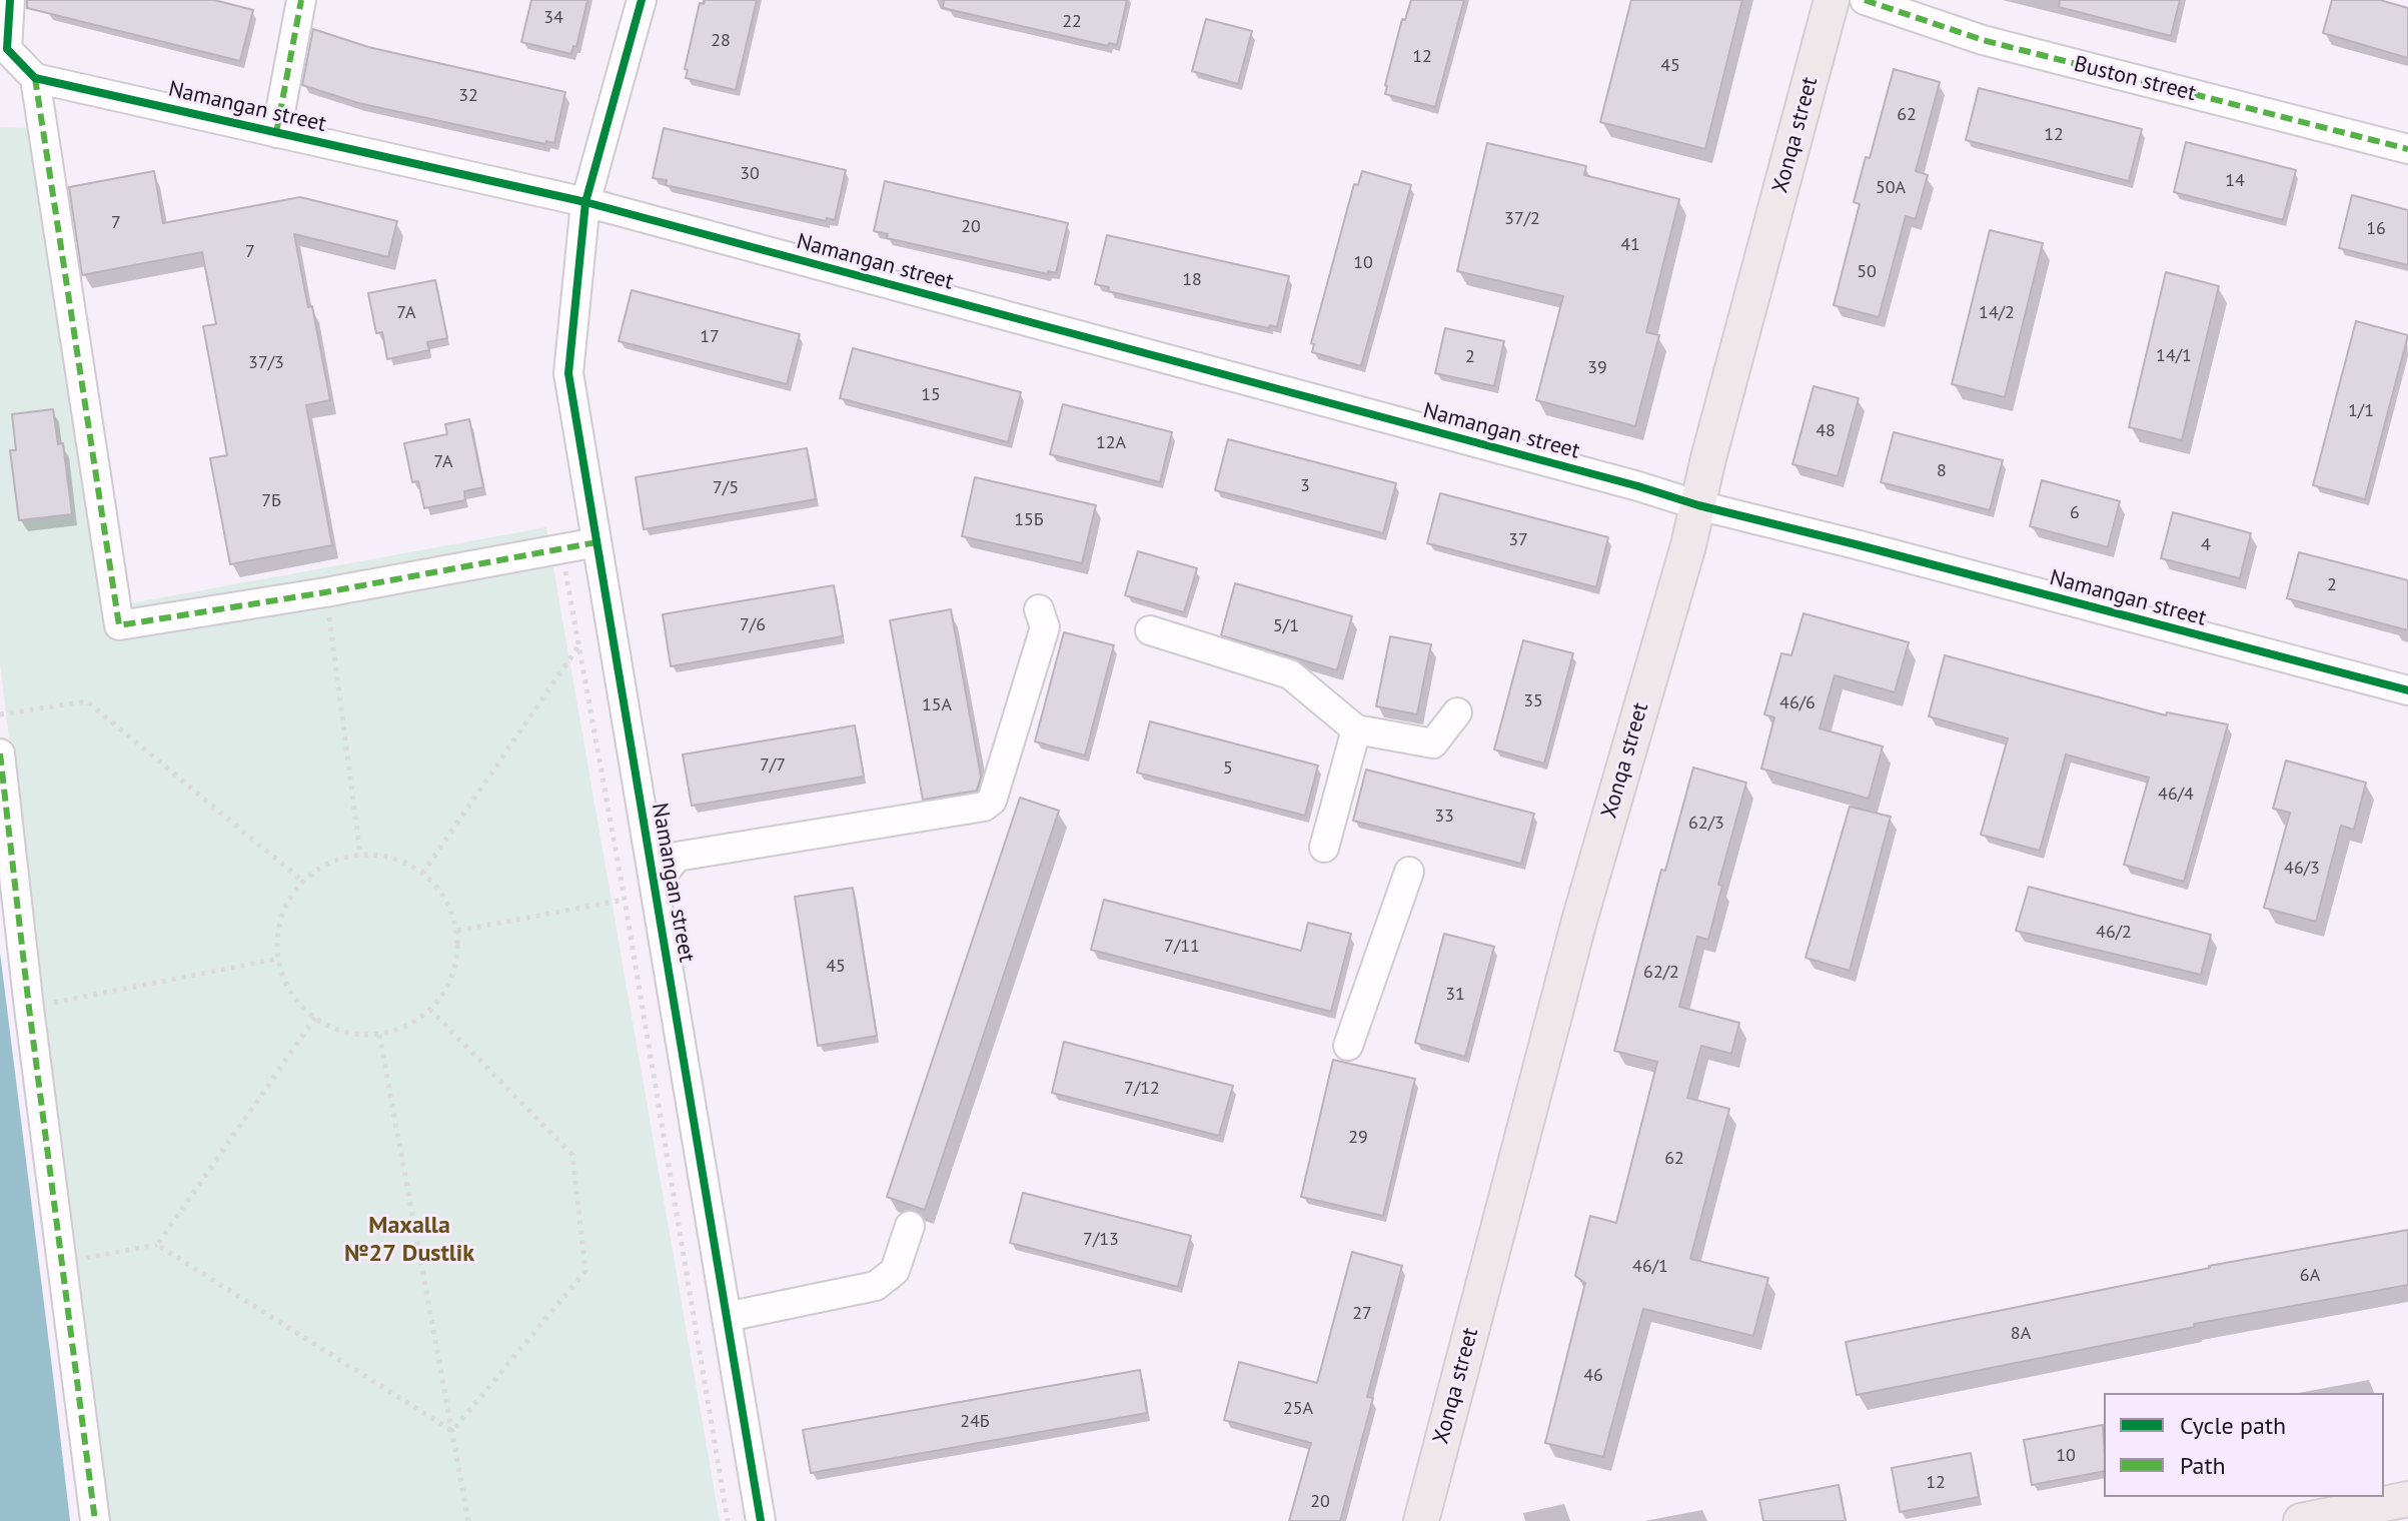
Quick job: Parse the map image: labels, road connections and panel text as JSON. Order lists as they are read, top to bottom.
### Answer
{
  "streets": {
    "main road": ["Xonqa street"],
    "street": ["Buston street", "Namangan street"]
  },
  "crossings": [
    ["Namangan street", "Xonqa street"]
  ],
  "districts": ["Maxalla №27 Dustlik"],
  "house_numbers": [
    "34",
    "22",
    "28",
    "12",
    "45",
    "32",
    "62",
    "12",
    "30",
    "14",
    "50А",
    "37/2",
    "7",
    "20",
    "16",
    "41",
    "7",
    "10",
    "50",
    "18",
    "7A",
    "14/2",
    "17",
    "14/1",
    "2",
    "37/3",
    "39",
    "15",
    "1/1",
    "48",
    "12A",
    "7A",
    "8",
    "3",
    "7/5",
    "7Б",
    "6",
    "15Б",
    "37",
    "4",
    "2",
    "7/6",
    "5/1",
    "35",
    "46/6",
    "15А",
    "7/7",
    "5",
    "46/4",
    "33",
    "62/3",
    "46/3",
    "46/2",
    "7/11",
    "45",
    "62/2",
    "31",
    "7/12",
    "29",
    "62",
    "7/13",
    "46/1",
    "6А",
    "27",
    "8А",
    "46",
    "25A",
    "24Б",
    "10",
    "12",
    "20"
  ],
  "legend": ["Cycle path", "Path"]
}
